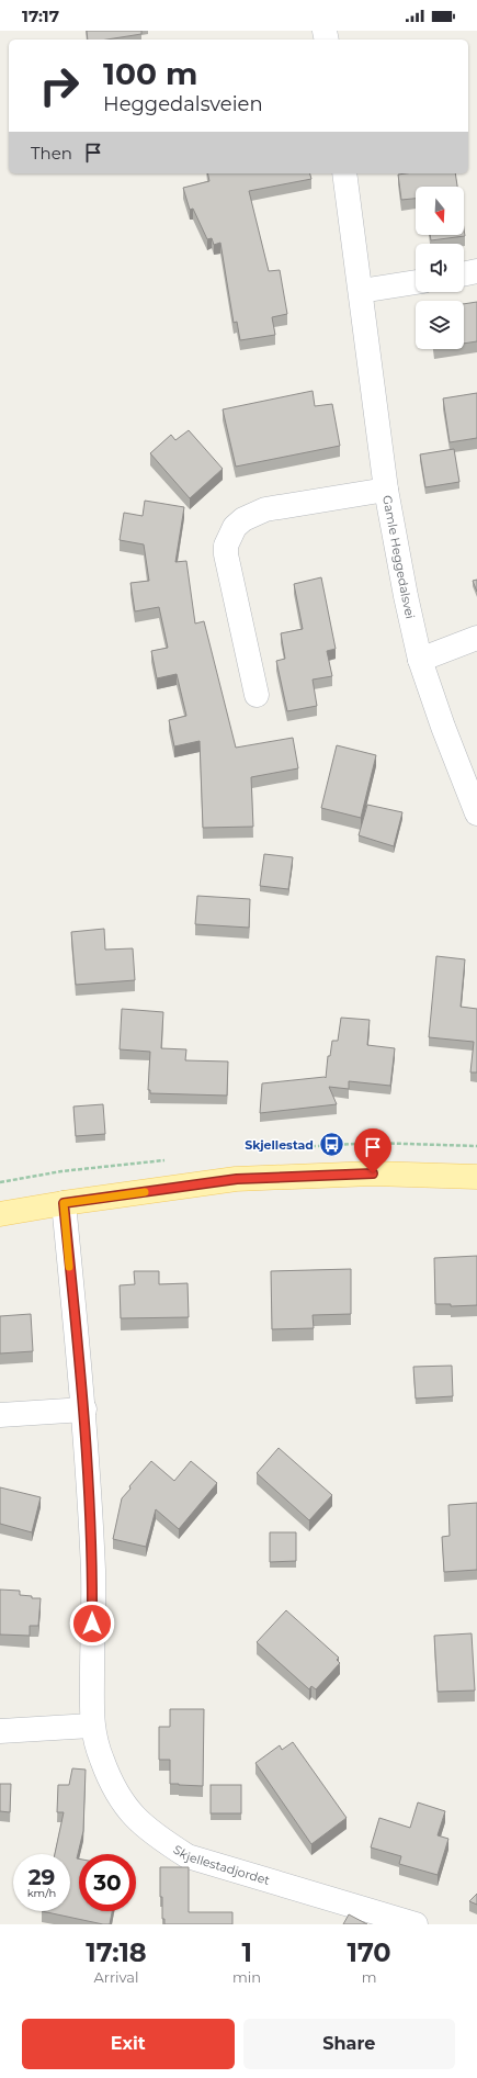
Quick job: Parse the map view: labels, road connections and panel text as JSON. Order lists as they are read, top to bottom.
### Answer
{
  "streets": {
    "street": ["Gamle Heggedalsvei", "Skjellestadjordet"]
  },
  "places": {
    "bus stop": ["Skjellestad"]
  },
  "north": "bottom",
  "page": {
    "status": "17:17",
    "turn": ["100 m", "Heggedalsveien"],
    "then": "Then",
    "speed": "29 km/h",
    "limit": "30",
    "eta": [
      "17:18",
      "Arrival",
      "1",
      "min",
      "170",
      "m"
    ],
    "buttons": ["Exit", "Share"]
  }
}
